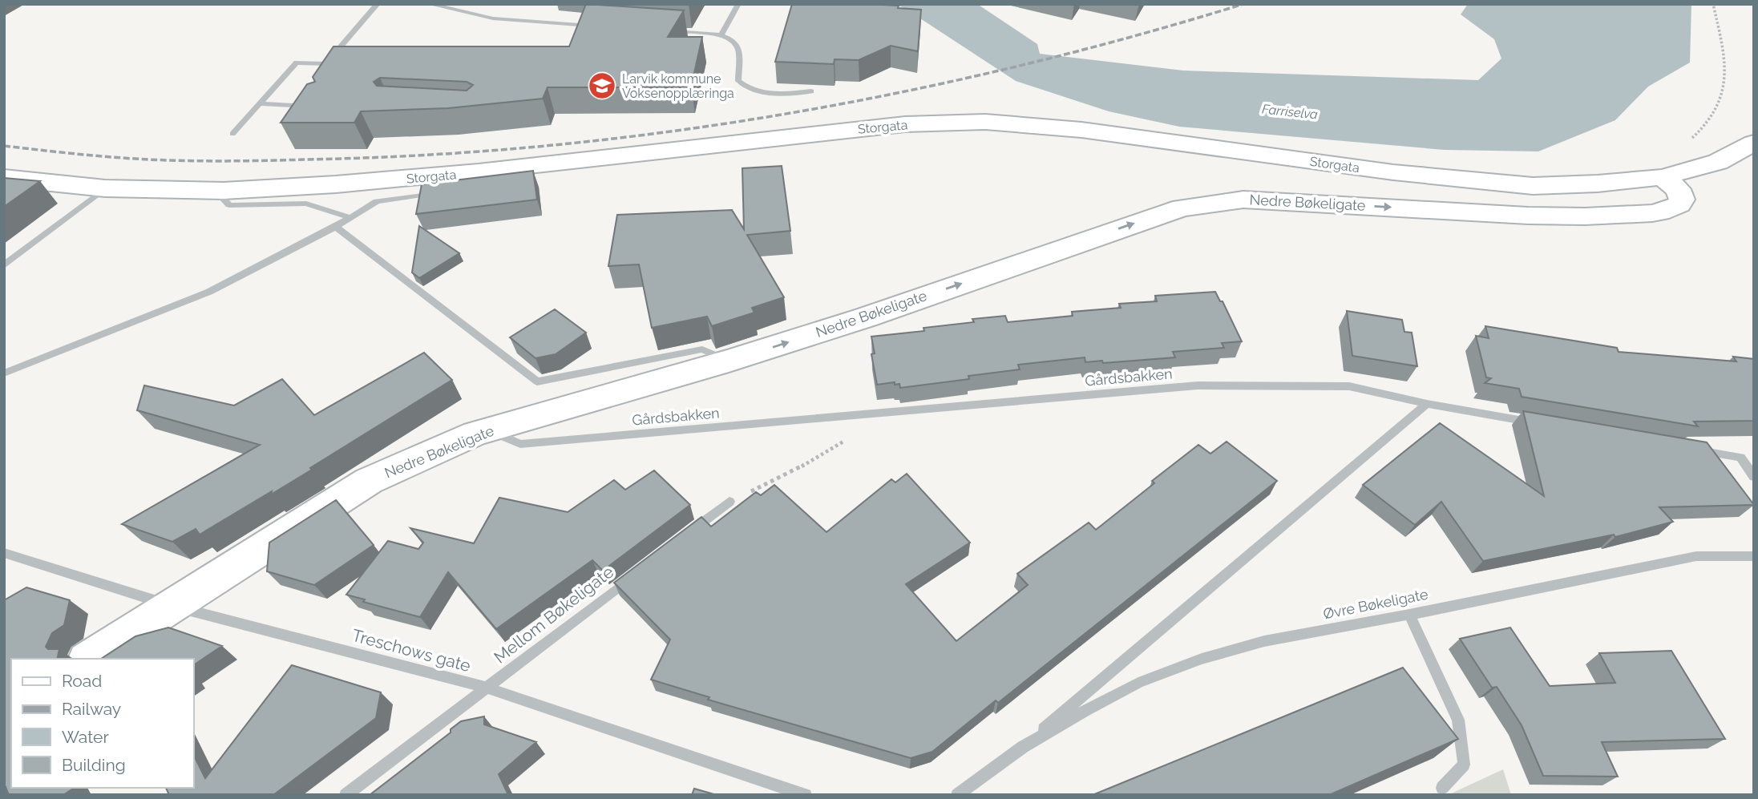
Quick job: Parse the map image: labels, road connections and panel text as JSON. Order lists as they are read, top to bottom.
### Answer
{
  "streets": {
    "main road": ["Storgata", "Nedre Bøkeligate"],
    "street": [
      "Gårdsbakken",
      "Øvre Bøkeligate",
      "Mellom Bøkeligate",
      "Treschows gate"
    ]
  },
  "crossings": [
    ["Storgata", "Nedre Bøkeligate"],
    ["Nedre Bøkeligate", "Gårdsbakken"],
    ["Nedre Bøkeligate", "Treschows gate"],
    ["Gårdsbakken", "Øvre Bøkeligate"],
    ["Mellom Bøkeligate", "Treschows gate"]
  ],
  "one_way": ["Nedre Bøkeligate"],
  "water": ["Farriselva"],
  "places": {
    "school or university": ["Larvik kommune Voksenopplæringa"]
  },
  "legend": [
    "Road",
    "Railway",
    "Water",
    "Building"
  ]
}
